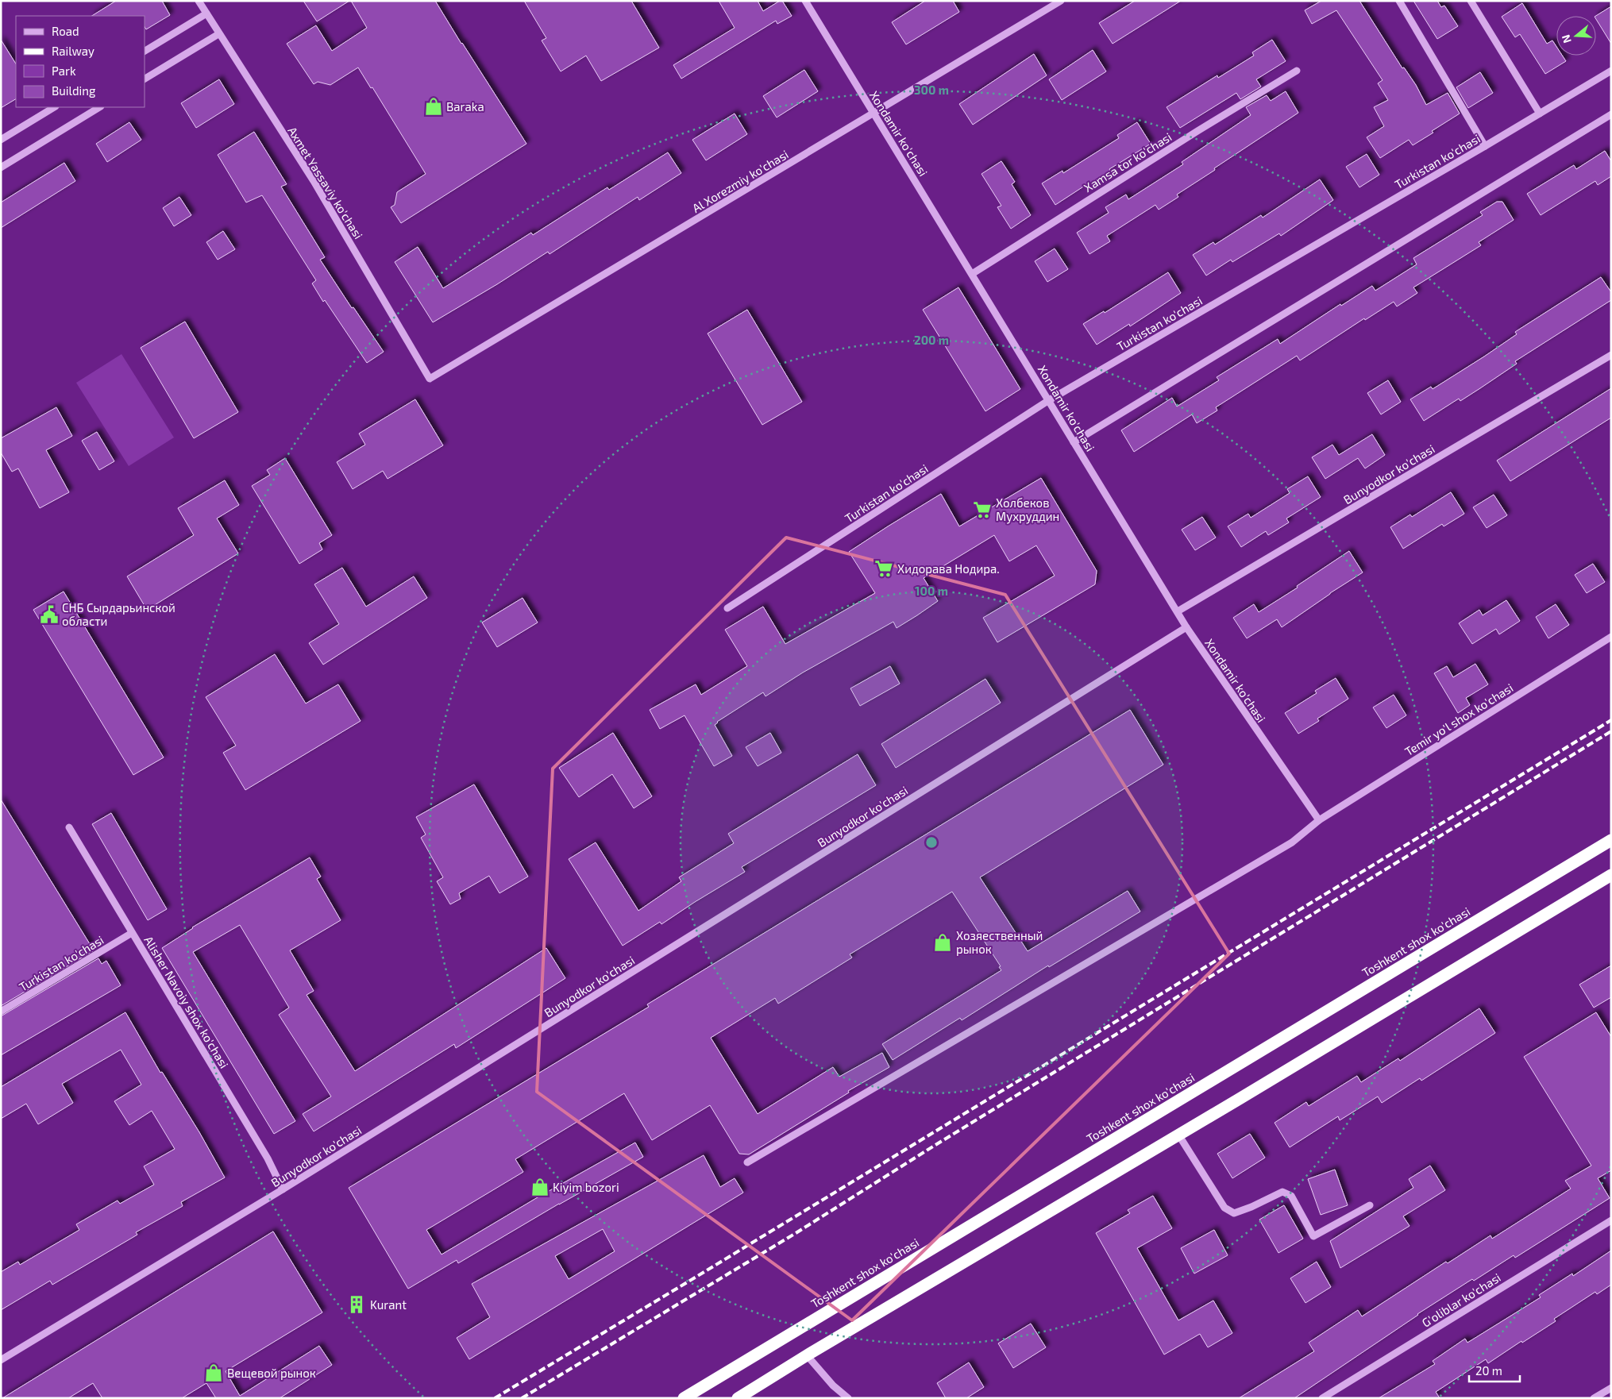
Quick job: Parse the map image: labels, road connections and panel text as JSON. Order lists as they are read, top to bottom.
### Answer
{
  "streets": {
    "highway": ["Toshkent shox ko'chasi"],
    "street": [
      "Xondamir ko'chasi",
      "Turkistan ko'chasi",
      "Xamsa tor ko'chasi",
      "Al Xorezmiy ko'chasi",
      "Axmet Yassaviy ko'chasi",
      "Bunyodkor ko'chasi",
      "Temir yo'l shox ko'chasi",
      "Alisher Navoiy shox ko'chasi",
      "G'oliblar ko'chasi"
    ]
  },
  "crossings": [
    ["Xondamir ko'chasi", "Turkistan ko'chasi"],
    ["Xondamir ko'chasi", "Xamsa tor ko'chasi"],
    ["Xondamir ko'chasi", "Al Xorezmiy ko'chasi"],
    ["Xondamir ko'chasi", "Bunyodkor ko'chasi"],
    ["Xondamir ko'chasi", "Temir yo'l shox ko'chasi"],
    ["Turkistan ko'chasi", "Alisher Navoiy shox ko'chasi"],
    ["Al Xorezmiy ko'chasi", "Axmet Yassaviy ko'chasi"],
    ["Bunyodkor ko'chasi", "Alisher Navoiy shox ko'chasi"]
  ],
  "places": {
    "shop": [
      "Baraka",
      "Хозяественный рынок",
      "Kiyim bozori",
      "Вещевой рынок"
    ],
    "supermarket": ["Холбеков Мухруддин", "Хидорава Нодира."],
    "public building": ["СНБ Сырдарьинской области"],
    "building": ["Kurant"]
  },
  "legend": [
    "Road",
    "Railway",
    "Park",
    "Building"
  ],
  "scale_bar": "20 m",
  "north": "left",
  "rings": ["300 m", "200 m", "100 m"]
}
